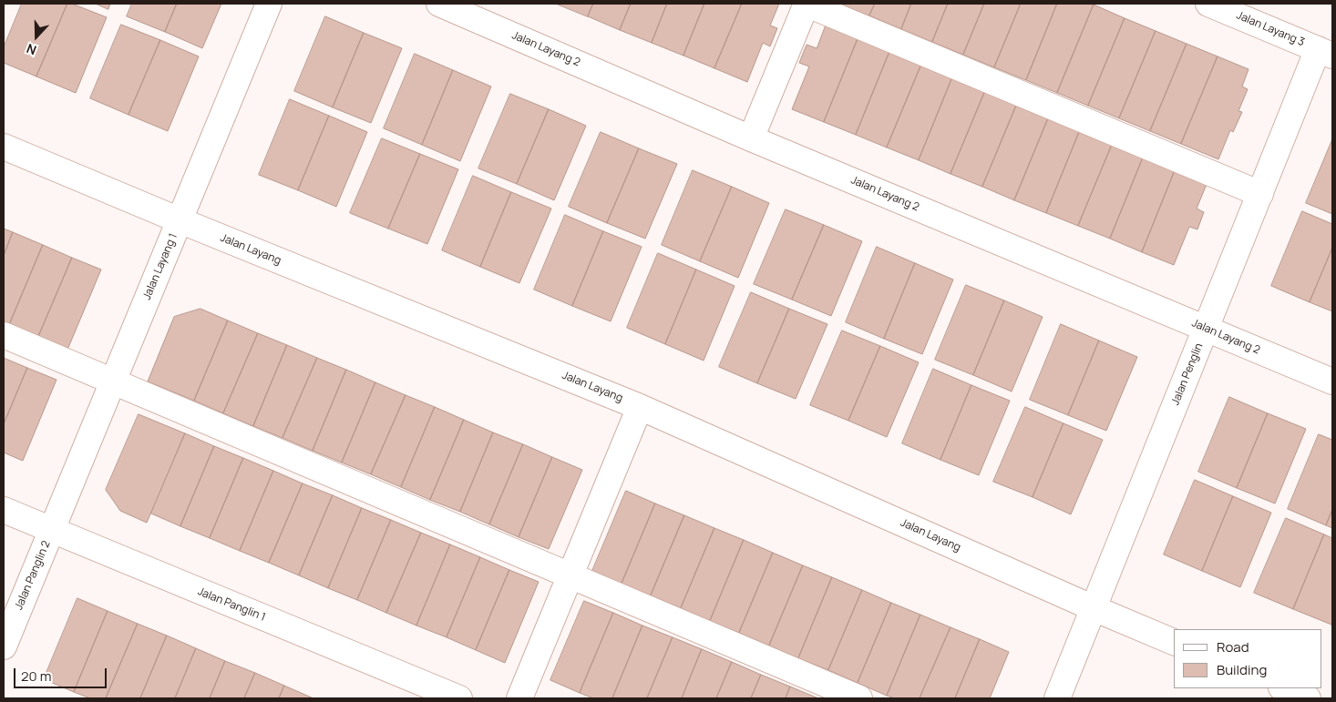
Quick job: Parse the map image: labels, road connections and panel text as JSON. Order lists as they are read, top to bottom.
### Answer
{
  "streets": {
    "street": [
      "Jalan Layang 3",
      "Jalan Layang 2",
      "Jalan Layang",
      "Jalan Layang 1",
      "Jalan Penglin",
      "Jalan Panglin 2",
      "Jalan Panglin 1"
    ]
  },
  "crossings": [
    ["Jalan Layang 3", "Jalan Penglin"],
    ["Jalan Layang 2", "Jalan Penglin"],
    ["Jalan Layang", "Jalan Layang 1"],
    ["Jalan Layang", "Jalan Penglin"],
    ["Jalan Layang 1", "Jalan Panglin 2"],
    ["Jalan Layang 1", "Jalan Panglin 1"],
    ["Jalan Panglin 2", "Jalan Panglin 1"]
  ],
  "legend": ["Road", "Building"],
  "scale_bar": "20 m",
  "north": "bottom"
}
